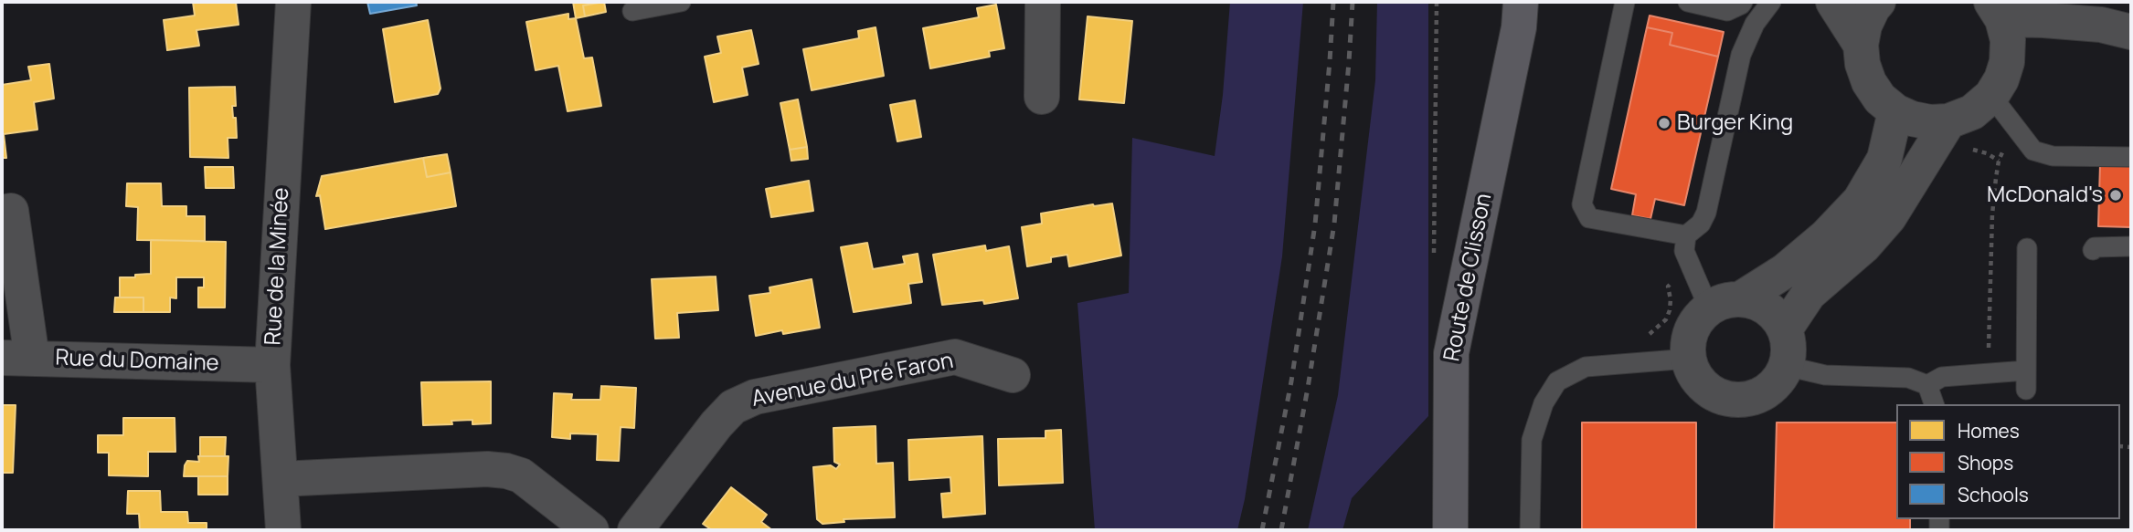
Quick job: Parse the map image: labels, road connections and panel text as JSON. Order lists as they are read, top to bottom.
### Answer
{
  "streets": {
    "main road": ["Route de Clisson"],
    "street": ["Rue de la Minée", "Rue du Domaine", "Avenue du Pré Faron"]
  },
  "crossings": [
    ["Rue de la Minée", "Rue du Domaine"]
  ],
  "places": ["Burger King", "McDonald's"],
  "legend": ["Homes", "Shops", "Schools"]
}
